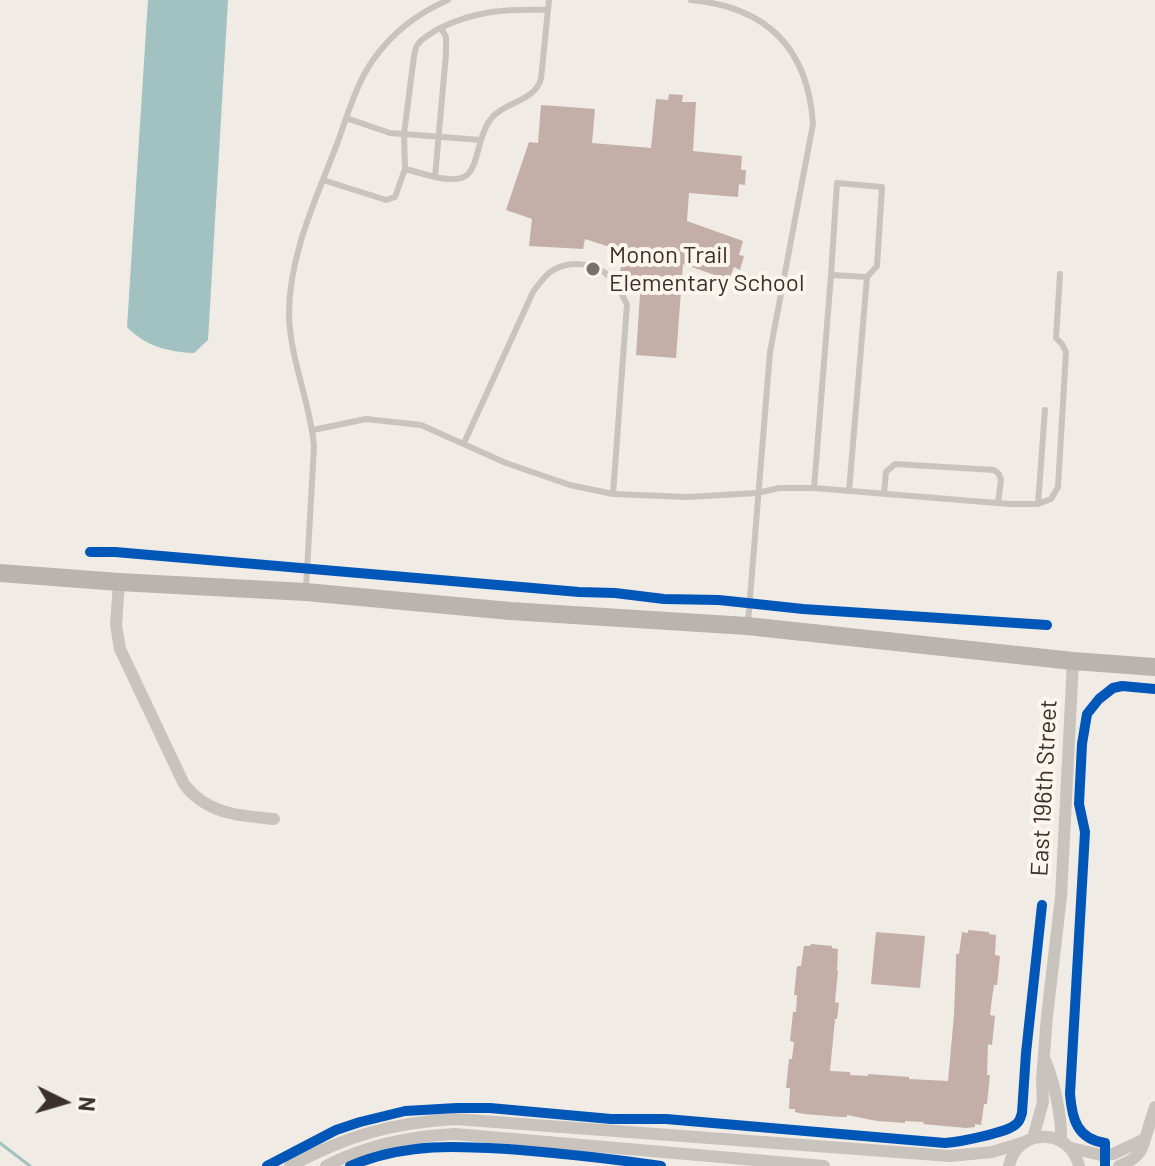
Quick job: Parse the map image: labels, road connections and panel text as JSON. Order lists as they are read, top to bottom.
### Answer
{
  "streets": {
    "street": ["East 196th Street"]
  },
  "places": ["Monon Trail Elementary School"],
  "north": "right"
}
